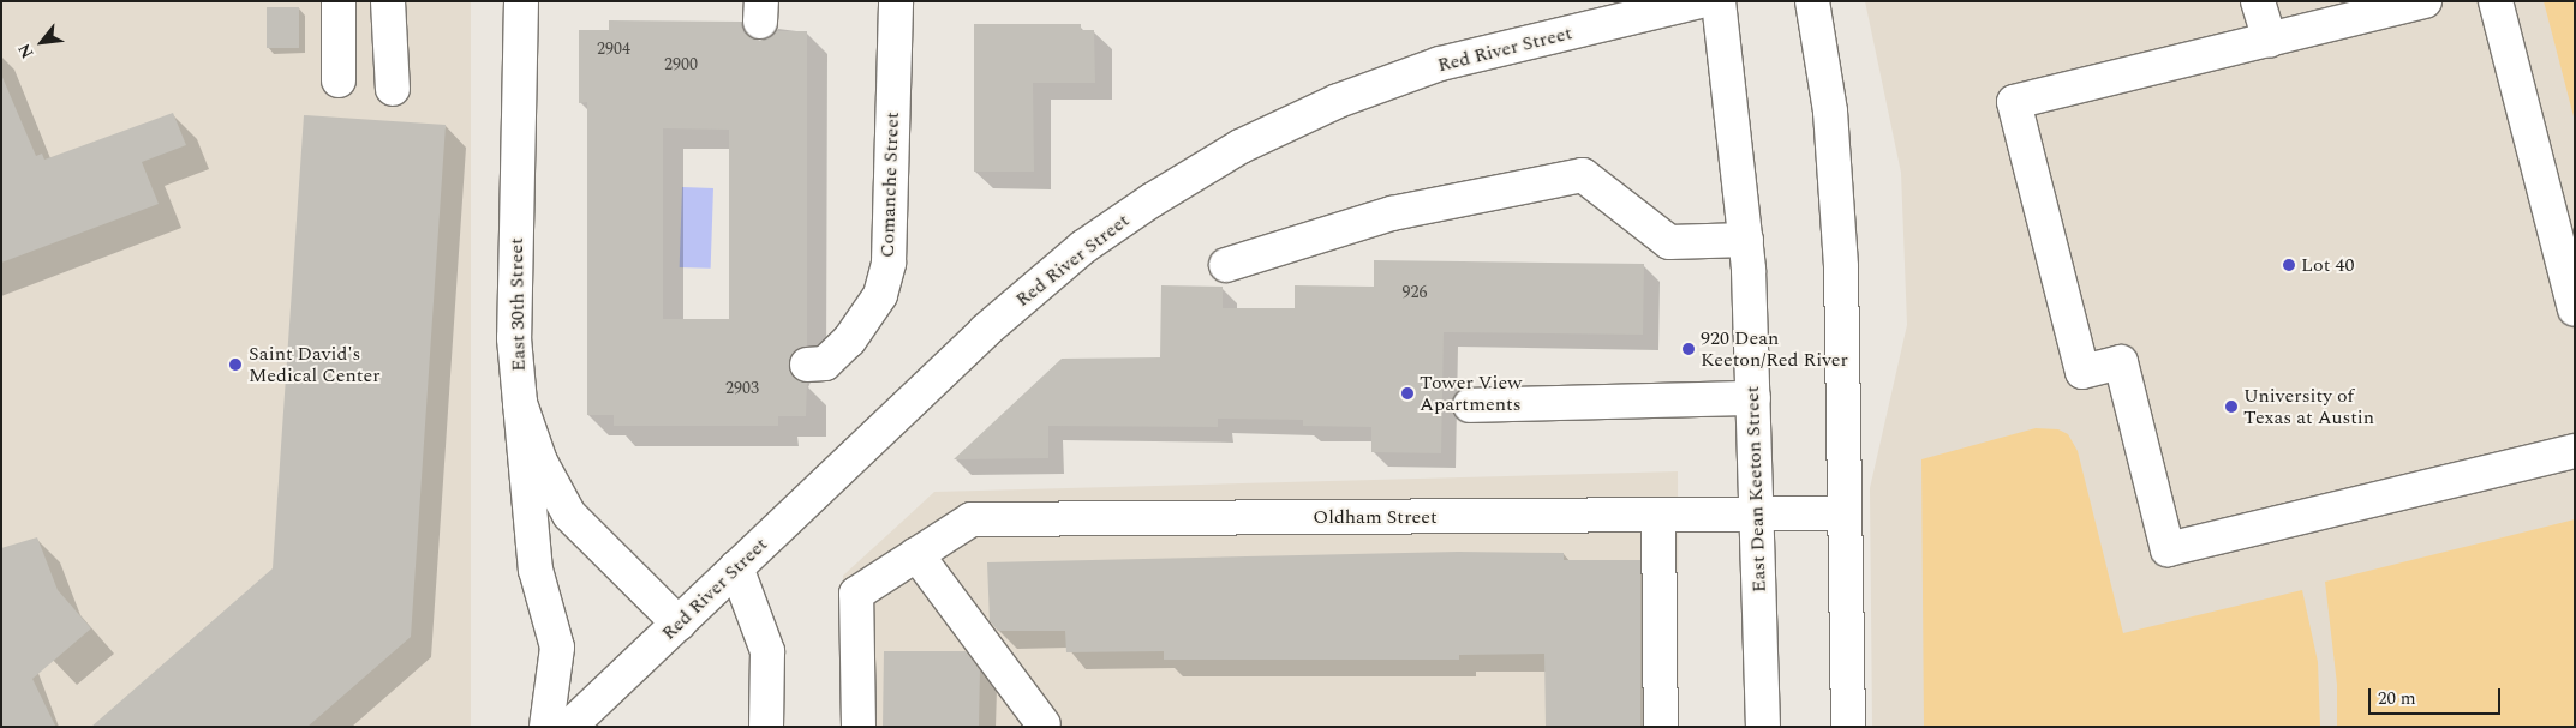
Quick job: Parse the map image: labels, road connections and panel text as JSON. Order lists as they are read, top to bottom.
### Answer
{
  "streets": {
    "main road": [
      "Red River Street",
      "Comanche Street",
      "East 30th Street",
      "East Dean Keeton Street",
      "Oldham Street"
    ]
  },
  "crossings": [
    ["Red River Street", "East 30th Street"],
    ["East Dean Keeton Street", "Oldham Street"]
  ],
  "places": [
    "Lot 40",
    "920 Dean Keeton/Red River",
    "Saint David's Medical Center",
    "Tower View Apartments",
    "University of Texas at Austin"
  ],
  "house_numbers": [
    "2904",
    "2900",
    "926",
    "2903"
  ],
  "scale_bar": "20 m",
  "north": "bottom left"
}
